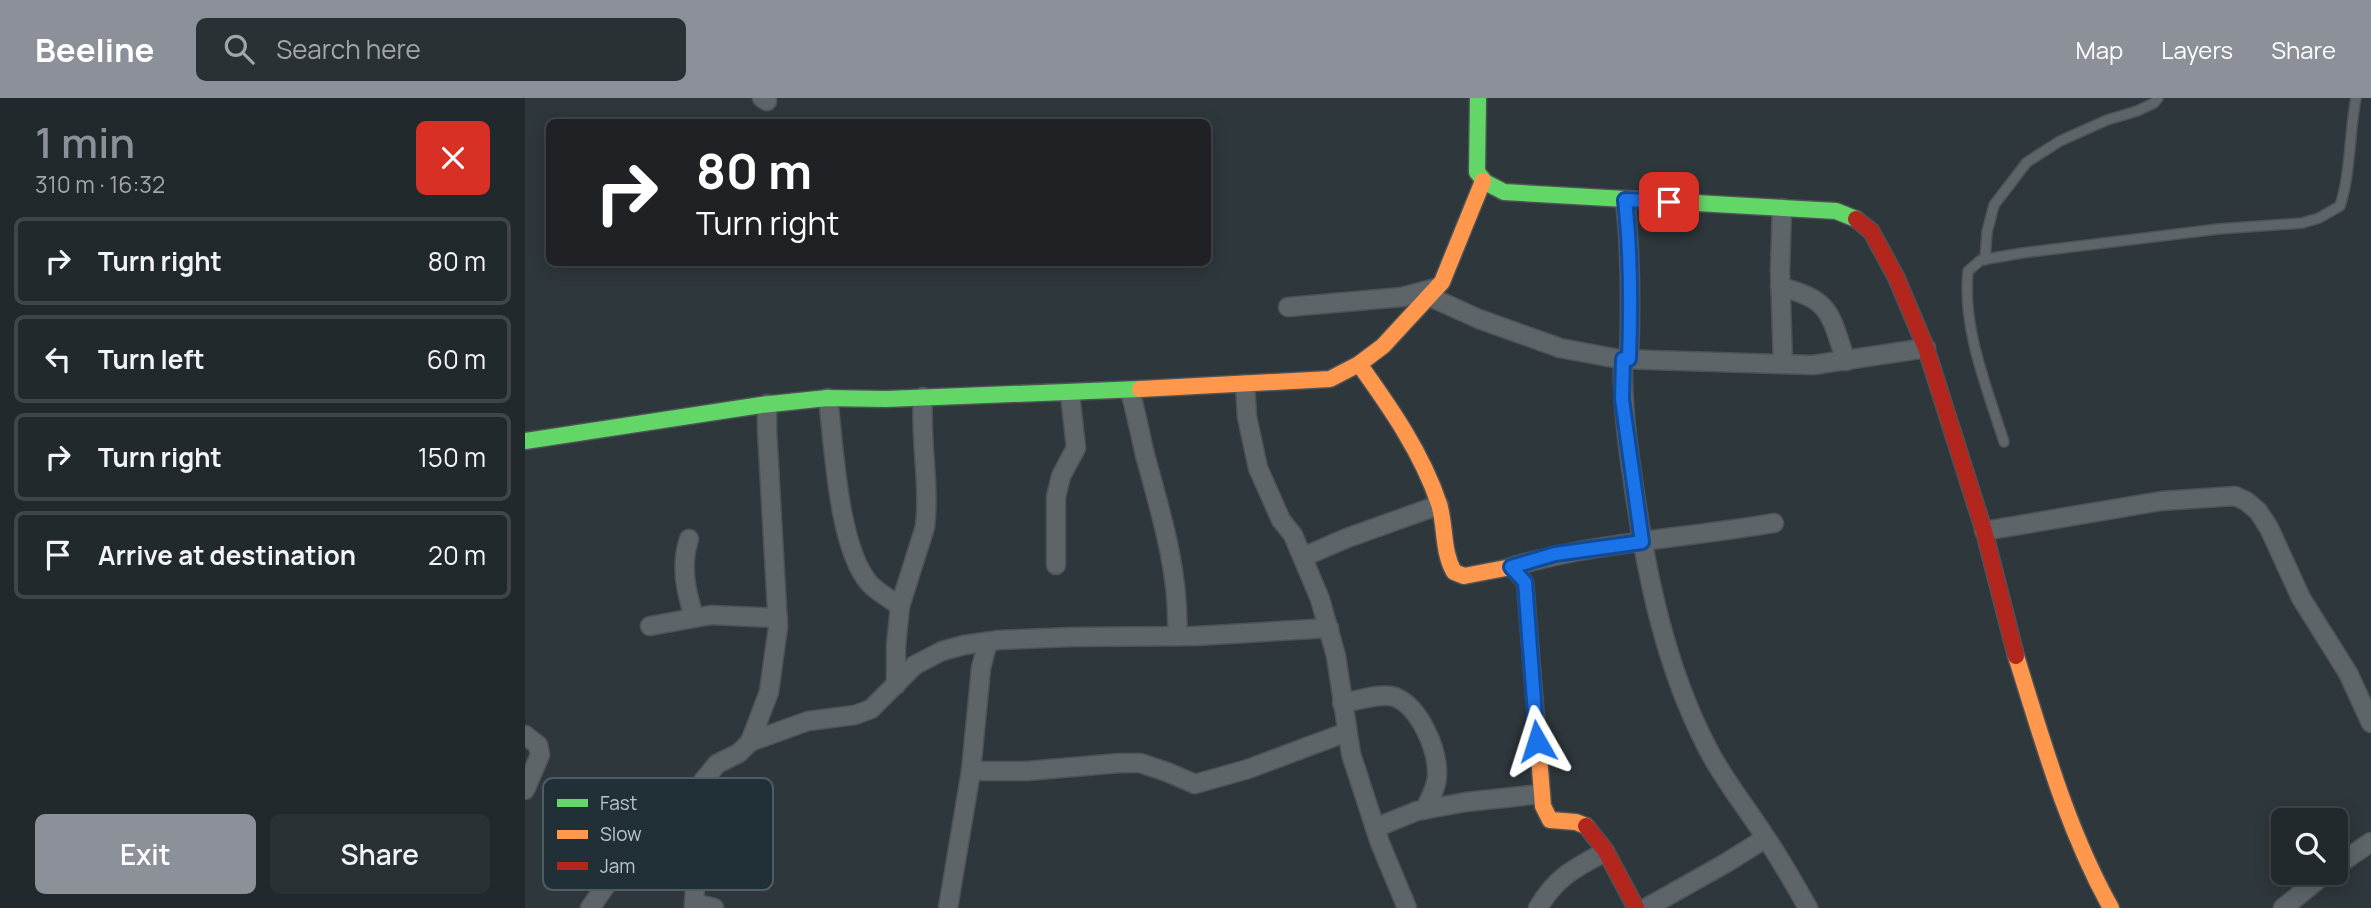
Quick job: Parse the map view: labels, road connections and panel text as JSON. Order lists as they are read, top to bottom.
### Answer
{
  "legend": ["Fast", "Slow", "Jam"],
  "page": {
    "header": "Beeline",
    "search": "Search here",
    "nav": ["Map", "Layers", "Share"],
    "heading": ["1 min", "310 m · 16:32"],
    "turn": ["80 m", "Turn right"],
    "list": [
      {
        "name": "Turn right",
        "value": "80 m"
      },
      {
        "name": "Turn left",
        "value": "60 m"
      },
      {
        "name": "Turn right",
        "value": "150 m"
      },
      {
        "name": "Arrive at destination",
        "value": "20 m"
      }
    ],
    "buttons": ["Exit", "Share"]
  }
}
